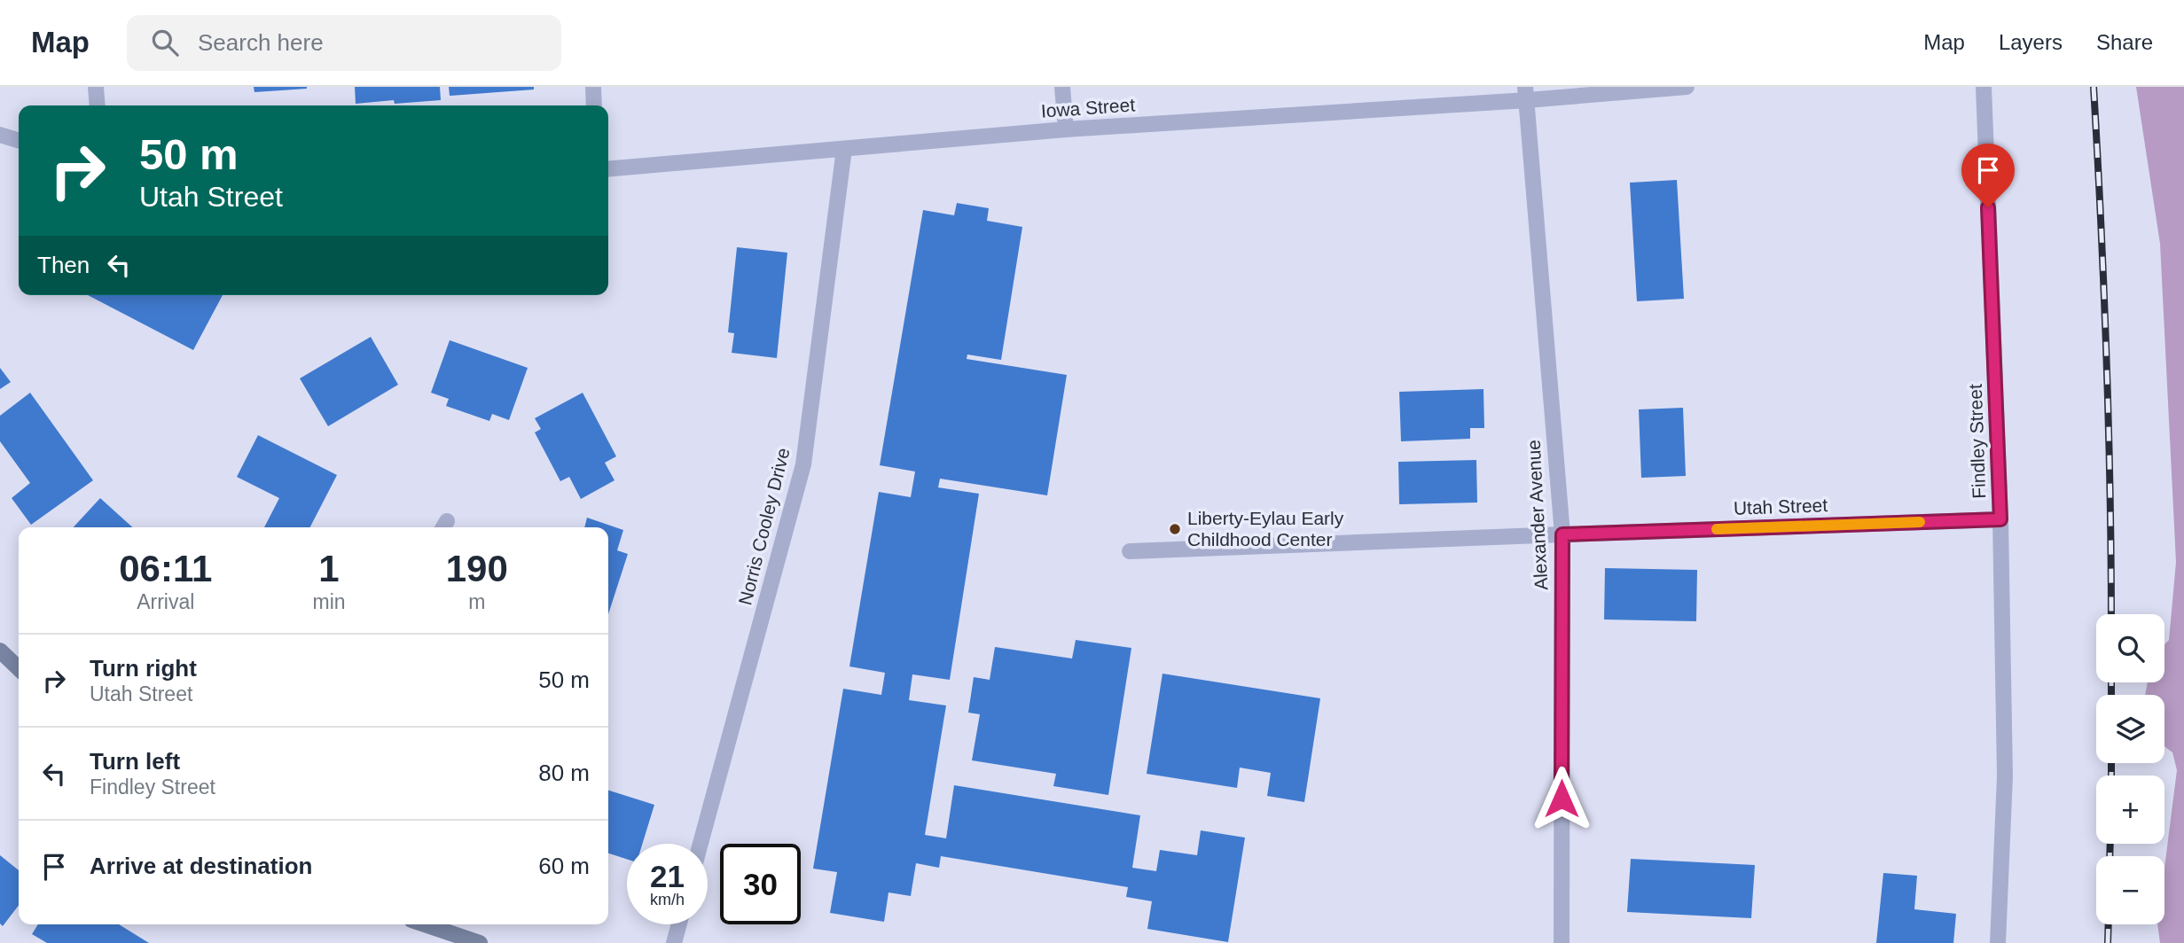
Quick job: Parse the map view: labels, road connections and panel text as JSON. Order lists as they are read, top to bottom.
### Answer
{
  "streets": {
    "street": [
      "Iowa Street",
      "Findley Street",
      "Utah Street",
      "Alexander Avenue",
      "Norris Cooley Drive"
    ]
  },
  "crossings": [
    ["Iowa Street", "Alexander Avenue"],
    ["Iowa Street", "Norris Cooley Drive"],
    ["Findley Street", "Utah Street"],
    ["Utah Street", "Alexander Avenue"]
  ],
  "places": ["Liberty-Eylau Early Childhood Center"],
  "page": {
    "header": "Map",
    "search": "Search here",
    "nav": ["Map", "Layers", "Share"],
    "turn": ["50 m", "Utah Street"],
    "then": "Then",
    "eta": [
      "06:11",
      "Arrival",
      "1",
      "min",
      "190",
      "m"
    ],
    "map_buttons": ["+", "−"],
    "list": [
      {
        "name": "Turn right",
        "note": "Utah Street",
        "value": "50 m"
      },
      {
        "name": "Turn left",
        "note": "Findley Street",
        "value": "80 m"
      },
      {
        "name": "Arrive at destination",
        "value": "60 m"
      }
    ],
    "speed": "21 km/h",
    "limit": "30"
  }
}
